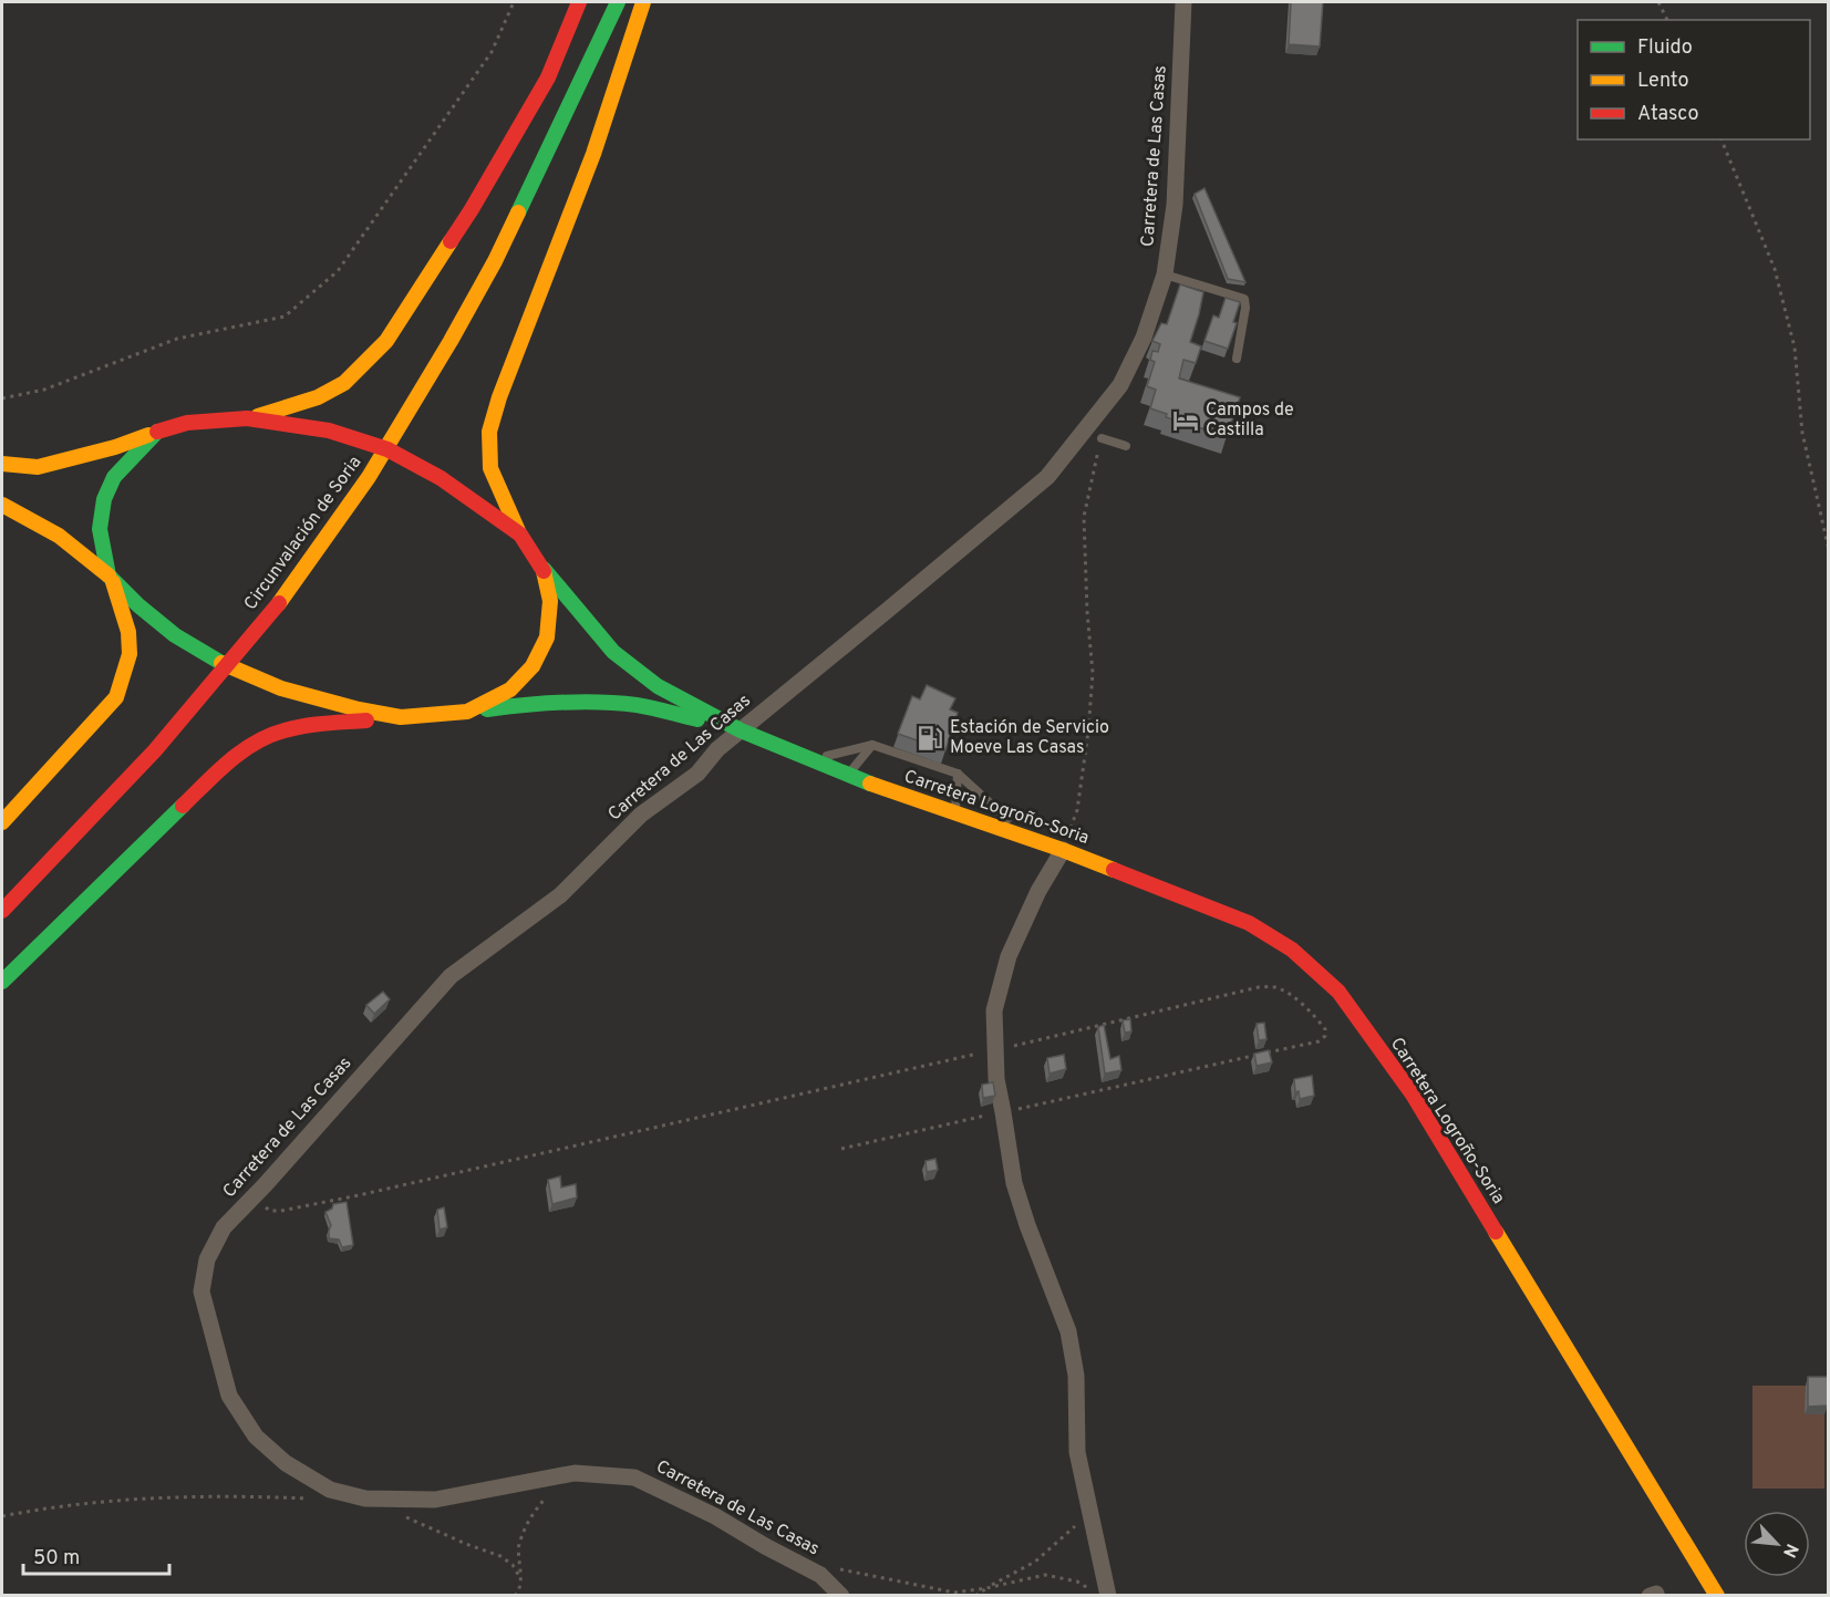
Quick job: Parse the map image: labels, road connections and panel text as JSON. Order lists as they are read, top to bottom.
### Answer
{
  "streets": {
    "highway": ["Circunvalación de Soria", "Carretera Logroño-Soria"],
    "street": ["Carretera de Las Casas"]
  },
  "crossings": [
    ["Carretera de Las Casas", "Carretera Logroño-Soria"]
  ],
  "places": {
    "hotel": ["Campos de Castilla"],
    "fuel station": ["Estación de Servicio Moeve Las Casas"]
  },
  "legend": ["Fluido", "Lento", "Atasco"],
  "scale_bar": "50 m",
  "north": "bottom right"
}
